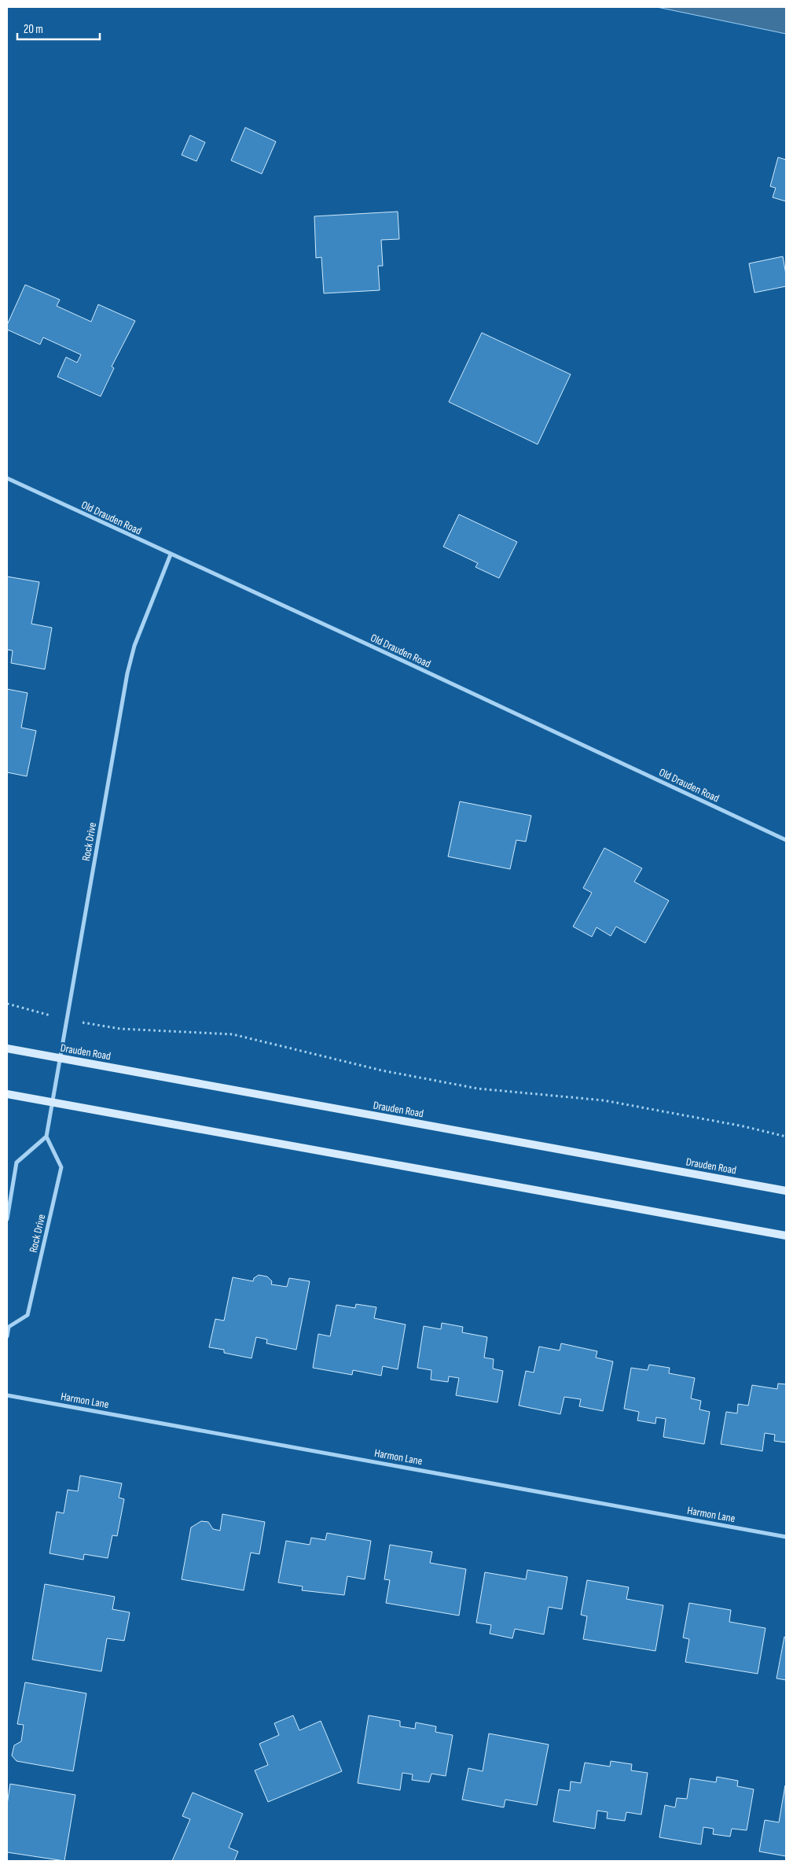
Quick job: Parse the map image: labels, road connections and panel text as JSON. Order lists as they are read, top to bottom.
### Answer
{
  "streets": {
    "street": [
      "Old Drauden Road",
      "Rock Drive",
      "Drauden Road",
      "Harmon Lane"
    ]
  },
  "crossings": [
    ["Old Drauden Road", "Rock Drive"],
    ["Rock Drive", "Drauden Road"]
  ],
  "scale_bar": "20 m"
}
